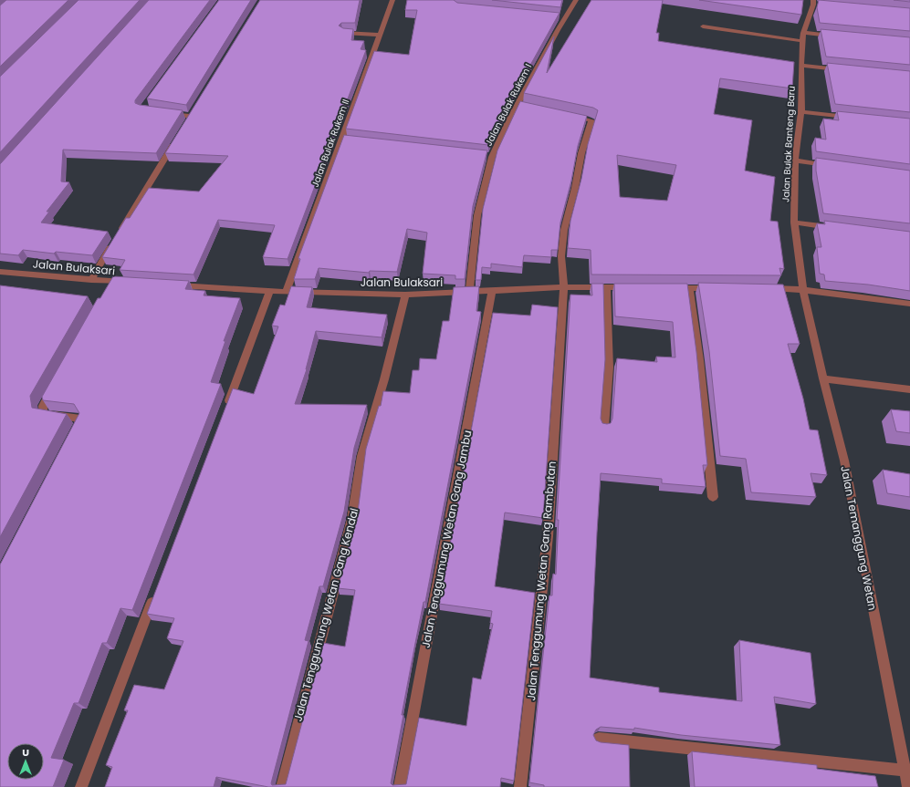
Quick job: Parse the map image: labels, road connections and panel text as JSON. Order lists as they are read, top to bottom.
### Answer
{
  "streets": {
    "street": [
      "Jalan Bulak Rukem I",
      "Jalan Bulak Rukem II",
      "Jalan Bulak Banteng Baru",
      "Jalan Bulaksari",
      "Jalan Temanggung Wetan",
      "Jalan Tenggumung Wetan Gang Jambu",
      "Jalan Tenggumung Wetan Gang Rambutan",
      "Jalan Tenggumung Wetan Gang Kendal"
    ]
  },
  "crossings": [
    ["Jalan Bulak Rukem I", "Jalan Bulaksari"],
    ["Jalan Bulak Rukem II", "Jalan Bulaksari"],
    ["Jalan Bulak Banteng Baru", "Jalan Temanggung Wetan"],
    ["Jalan Bulaksari", "Jalan Tenggumung Wetan Gang Jambu"],
    ["Jalan Bulaksari", "Jalan Tenggumung Wetan Gang Rambutan"],
    ["Jalan Bulaksari", "Jalan Tenggumung Wetan Gang Kendal"]
  ],
  "north": "top"
}
